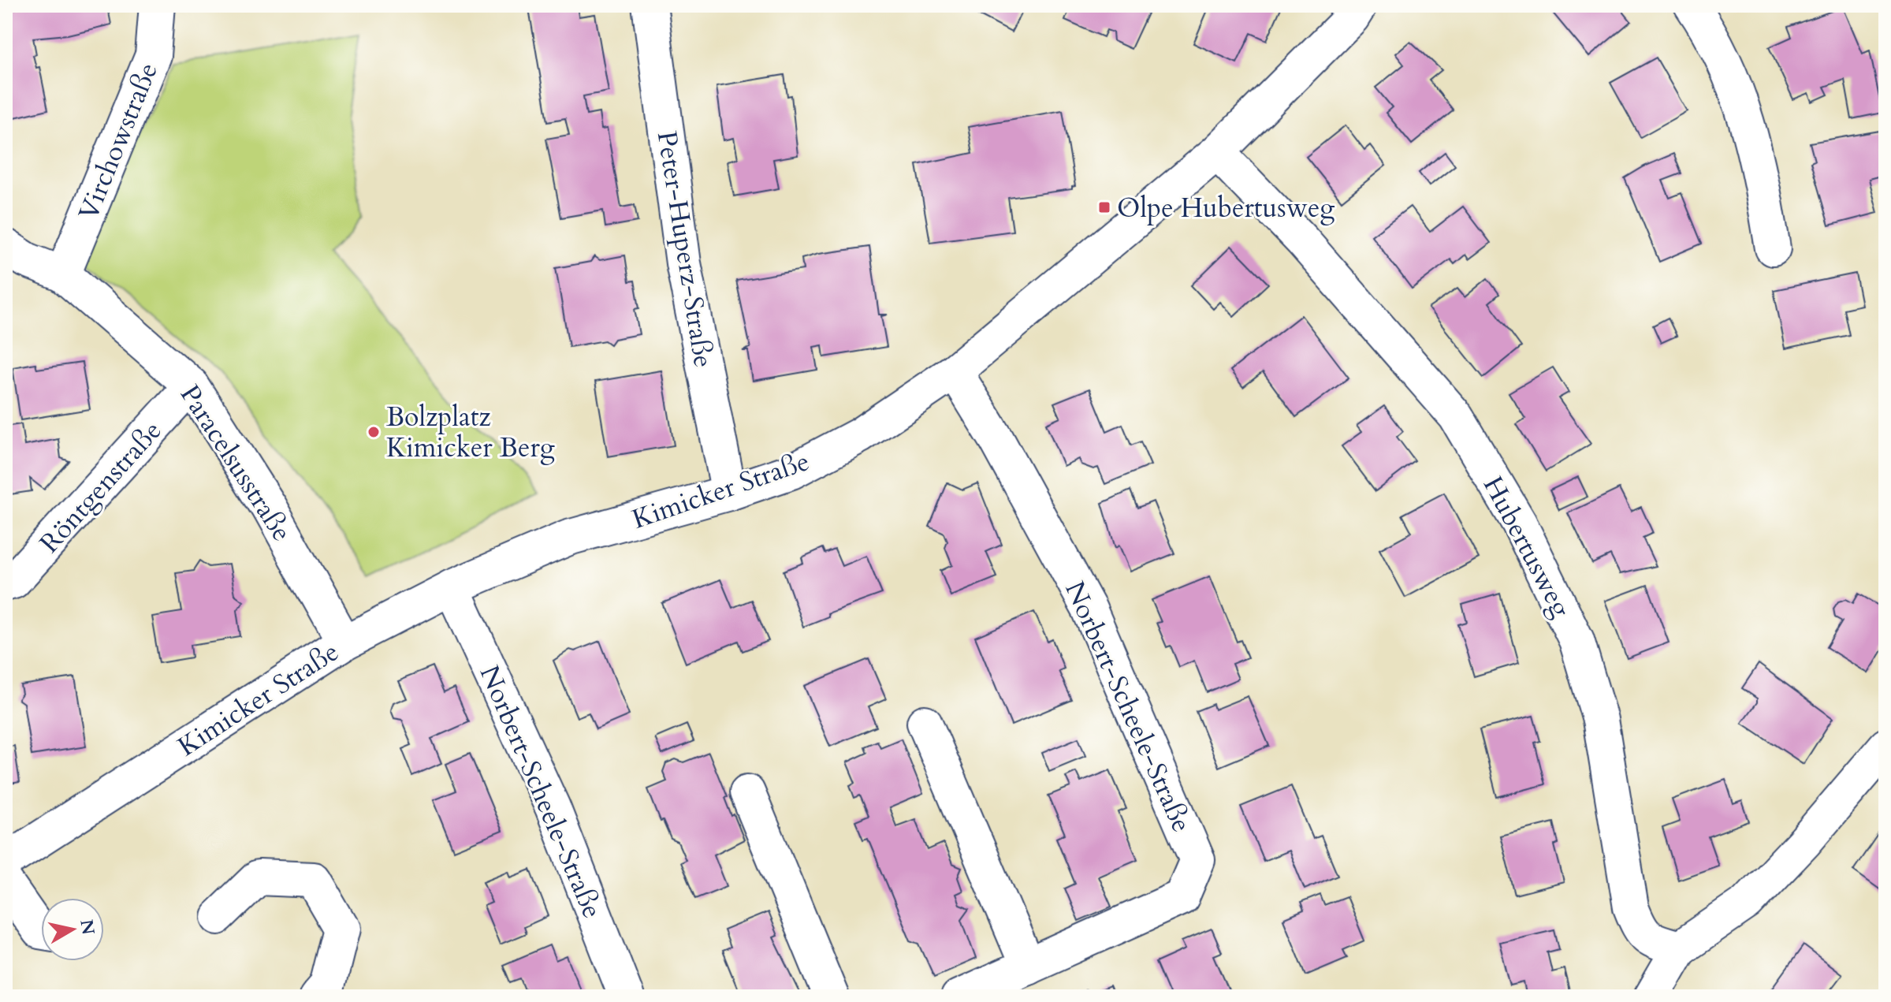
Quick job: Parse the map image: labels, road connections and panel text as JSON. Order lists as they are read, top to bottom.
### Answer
{
  "streets": {
    "street": [
      "Virchowstraße",
      "Peter-Huperz-Straße",
      "Paracelsusstraße",
      "Röntgenstraße",
      "Kimicker Straße",
      "Hubertusweg",
      "Norbert-Scheele-Straße"
    ]
  },
  "crossings": [
    ["Virchowstraße", "Paracelsusstraße"],
    ["Peter-Huperz-Straße", "Kimicker Straße"],
    ["Paracelsusstraße", "Röntgenstraße"],
    ["Paracelsusstraße", "Kimicker Straße"],
    ["Kimicker Straße", "Hubertusweg"],
    ["Kimicker Straße", "Norbert-Scheele-Straße"]
  ],
  "places": {
    "transit": ["Olpe Hubertusweg"],
    "other": ["Bolzplatz Kimicker Berg"]
  },
  "north": "right"
}
